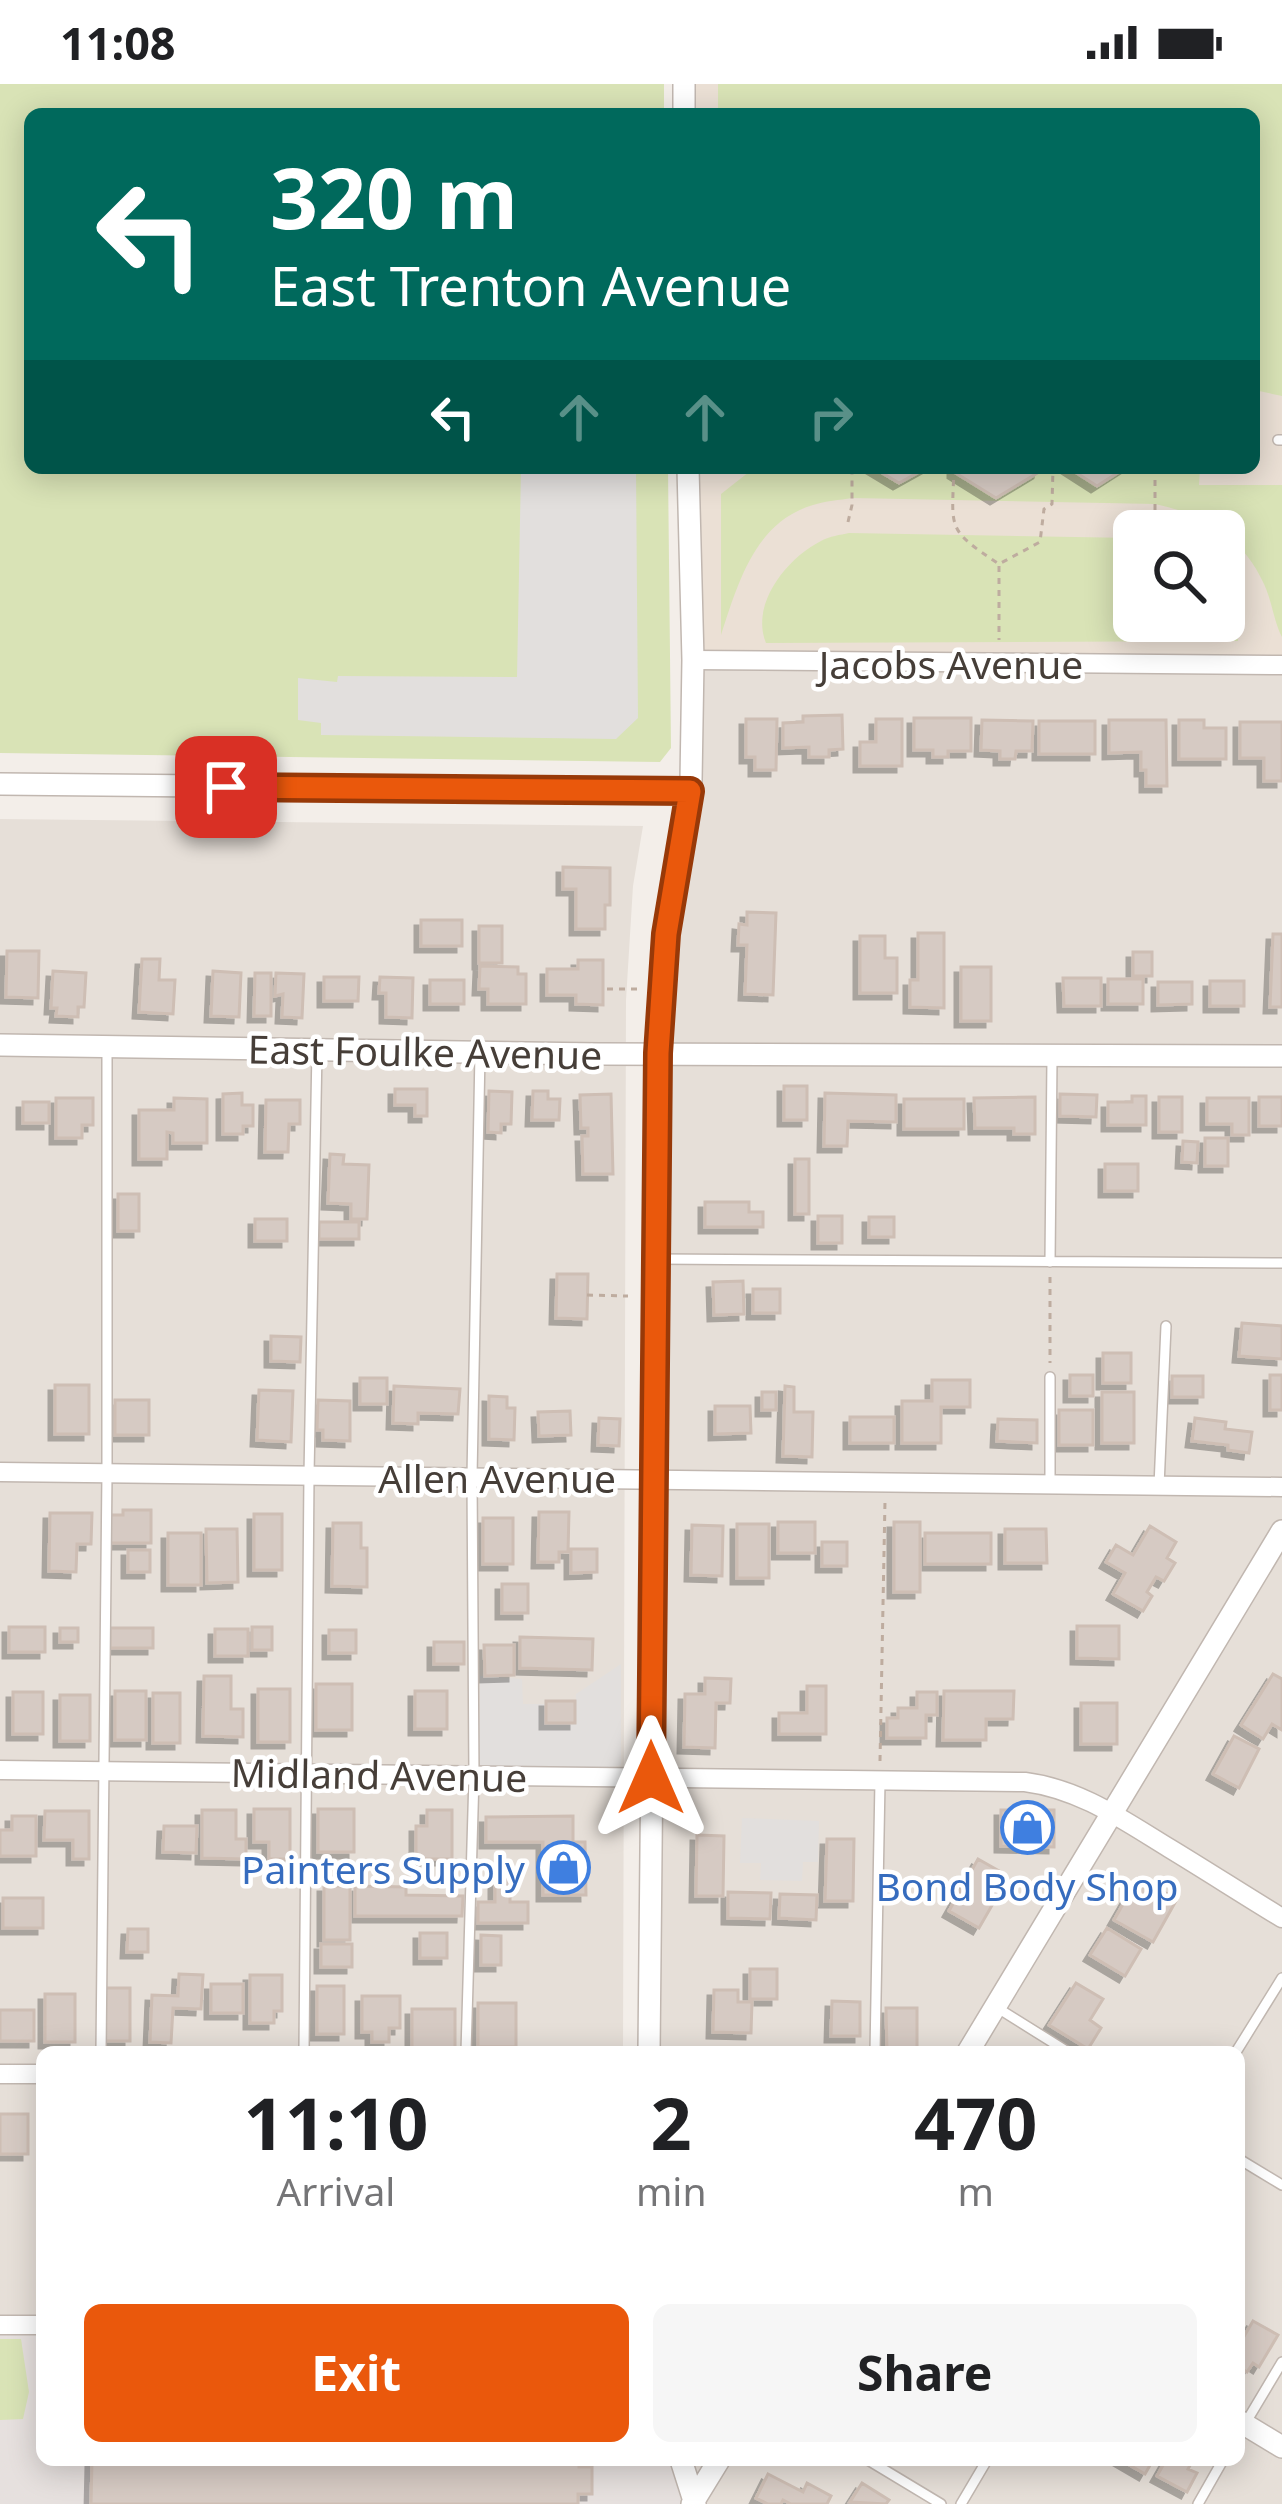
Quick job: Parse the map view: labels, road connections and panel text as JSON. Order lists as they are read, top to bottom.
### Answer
{
  "streets": {
    "street": [
      "Jacobs Avenue",
      "East Foulke Avenue",
      "Allen Avenue",
      "Midland Avenue"
    ]
  },
  "places": {
    "shop": ["Bond Body Shop", "Painters Supply"]
  },
  "page": {
    "status": "11:08",
    "turn": ["320 m", "East Trenton Avenue"],
    "eta": [
      "11:10",
      "Arrival",
      "2",
      "min",
      "470",
      "m"
    ],
    "buttons": ["Exit", "Share"]
  }
}
